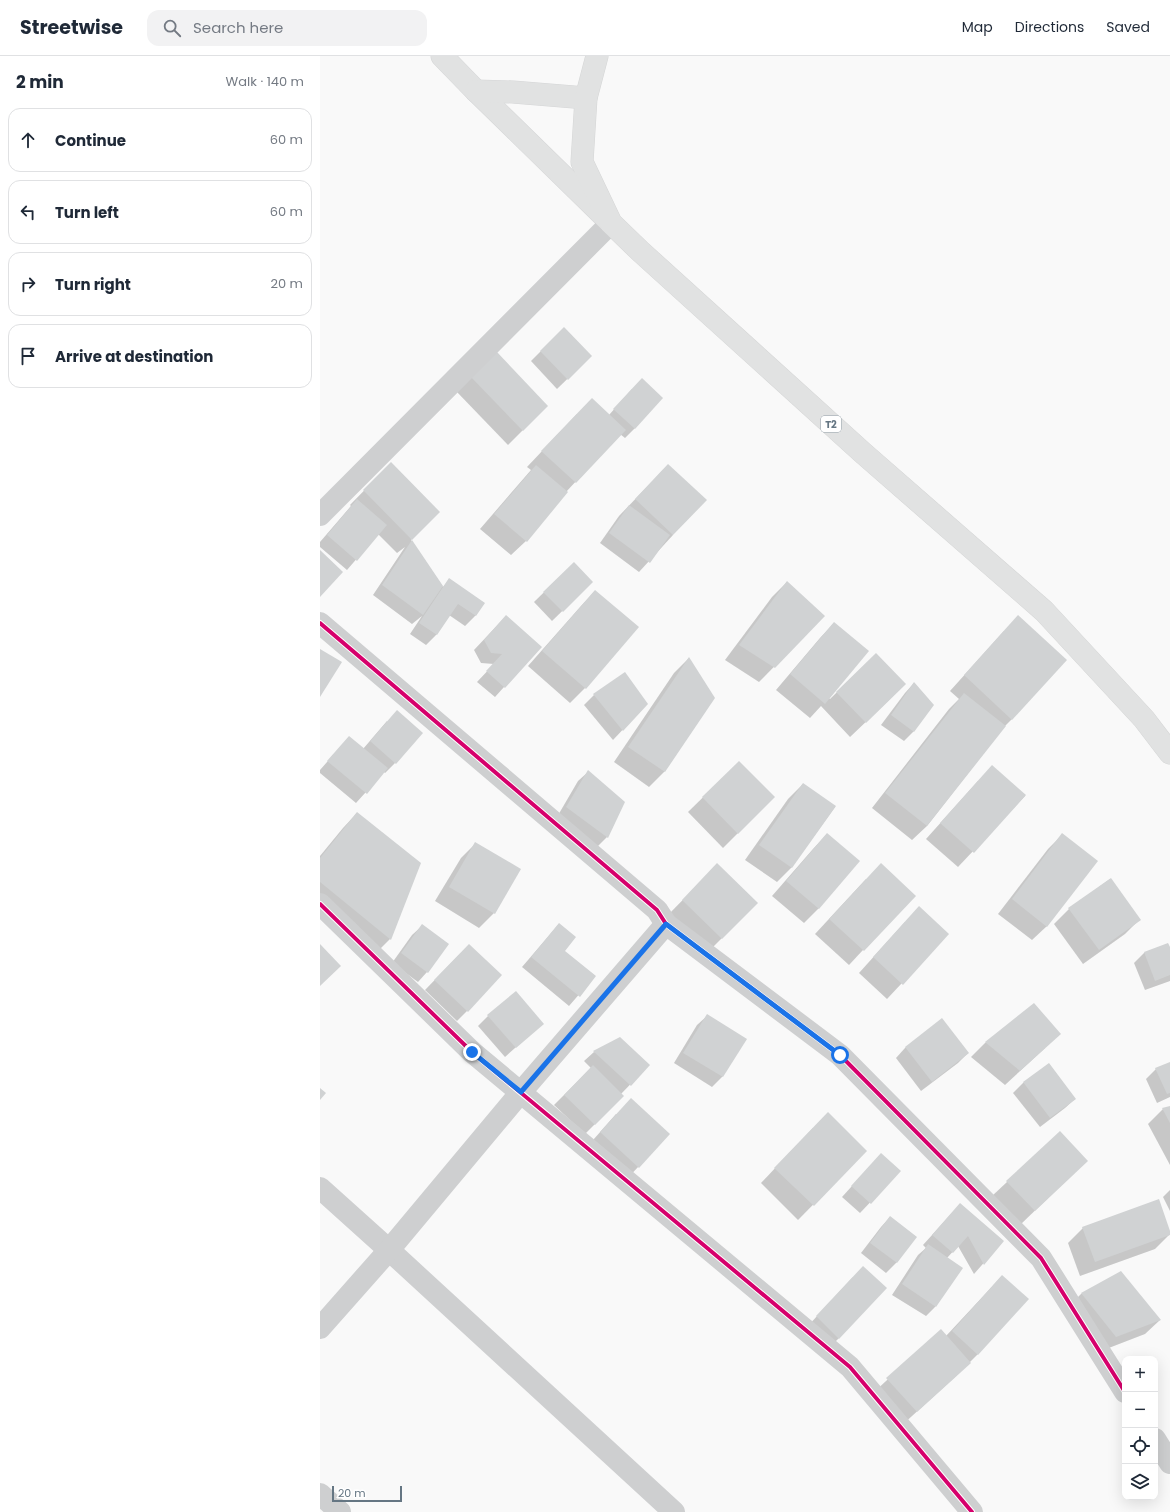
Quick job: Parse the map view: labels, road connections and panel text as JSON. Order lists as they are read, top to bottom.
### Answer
{
  "streets": {
    "main road": ["T2"]
  },
  "scale_bar": "20 m",
  "page": {
    "header": "Streetwise",
    "search": "Search here",
    "nav": ["Map", "Directions", "Saved"],
    "heading": ["2 min", "Walk · 140 m"],
    "list": [
      ["Continue", "60 m"],
      ["Turn left", "60 m"],
      ["Turn right", "20 m"],
      "Arrive at destination"
    ],
    "map_buttons": ["+", "−"],
    "scale": "20 m"
  }
}
